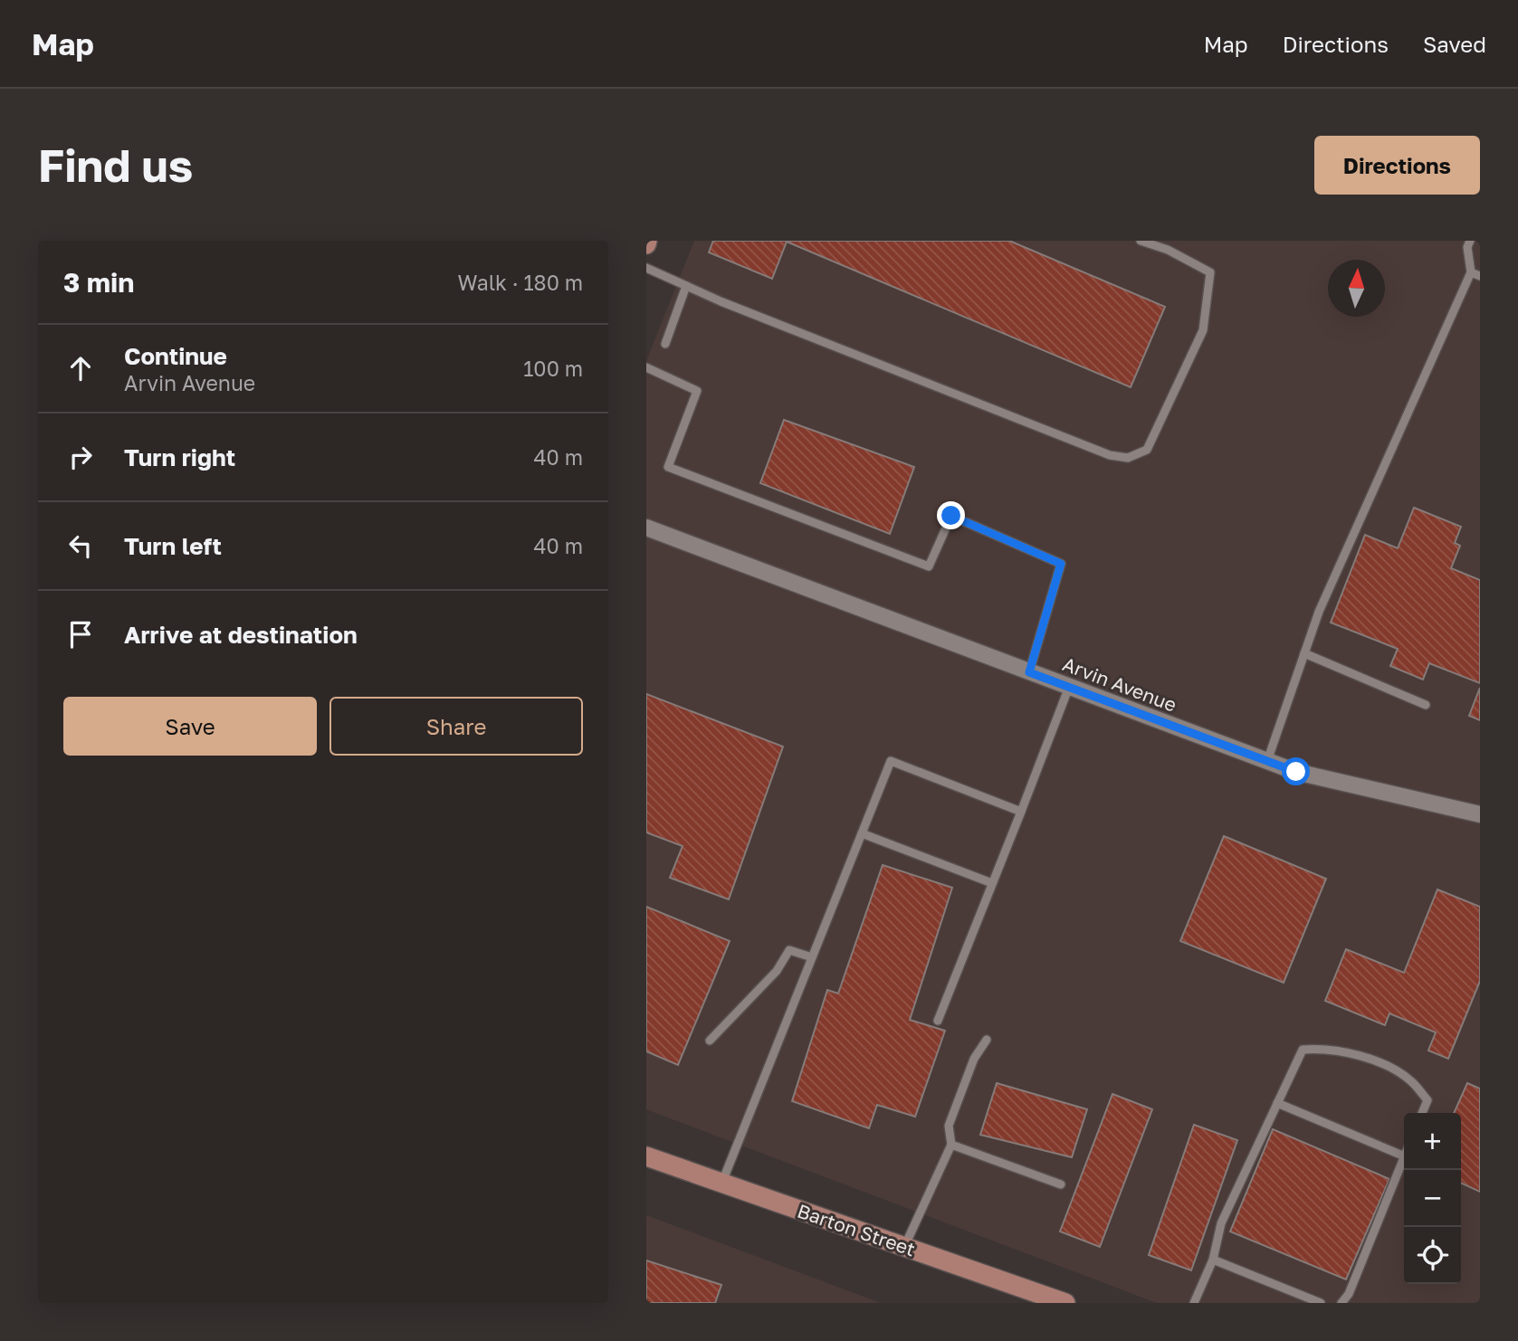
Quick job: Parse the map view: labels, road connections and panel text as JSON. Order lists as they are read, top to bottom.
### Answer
{
  "streets": {
    "main road": ["Barton Street"],
    "street": ["Arvin Avenue"]
  },
  "north": "top",
  "page": {
    "header": "Map",
    "nav": ["Map", "Directions", "Saved"],
    "buttons": [
      "Directions",
      ["Save", "Share"]
    ],
    "title": "Find us",
    "heading": ["3 min", "Walk · 180 m"],
    "list": [
      ["Continue", "Arvin Avenue", "100 m"],
      ["Turn right", "40 m"],
      ["Turn left", "40 m"],
      "Arrive at destination"
    ],
    "map_buttons": ["+", "−"]
  }
}
